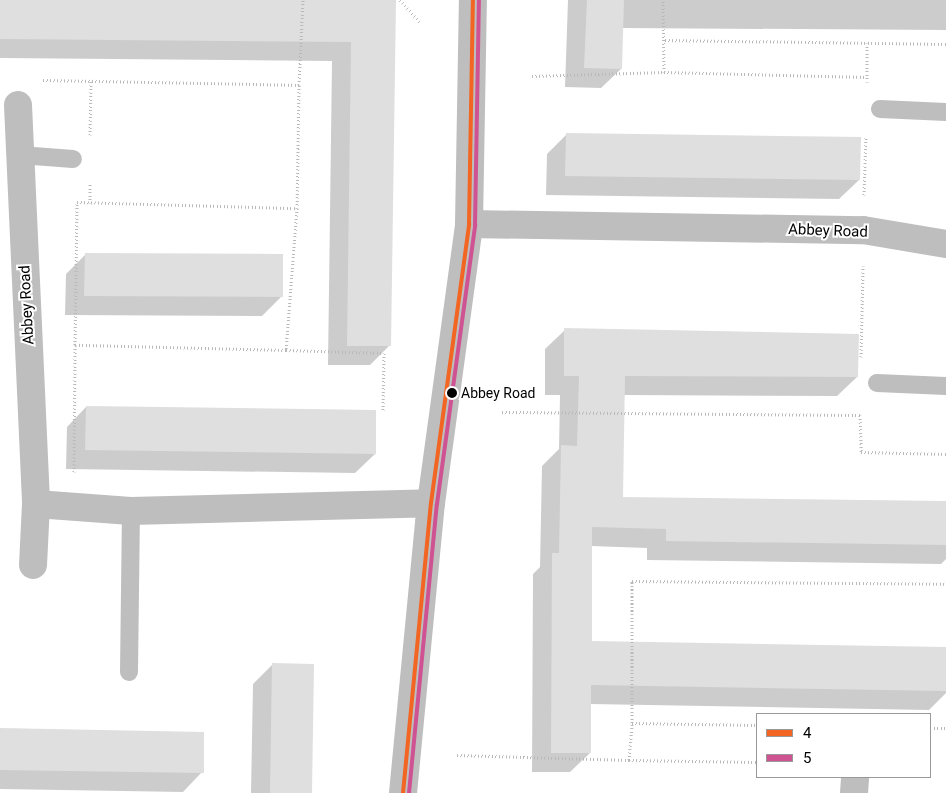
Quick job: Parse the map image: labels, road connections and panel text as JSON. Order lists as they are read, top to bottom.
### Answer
{
  "streets": {
    "street": ["Abbey Road"]
  },
  "places": ["Abbey Road"],
  "lines": ["transit line 4", "transit line 5"],
  "legend": ["4", "5"]
}
